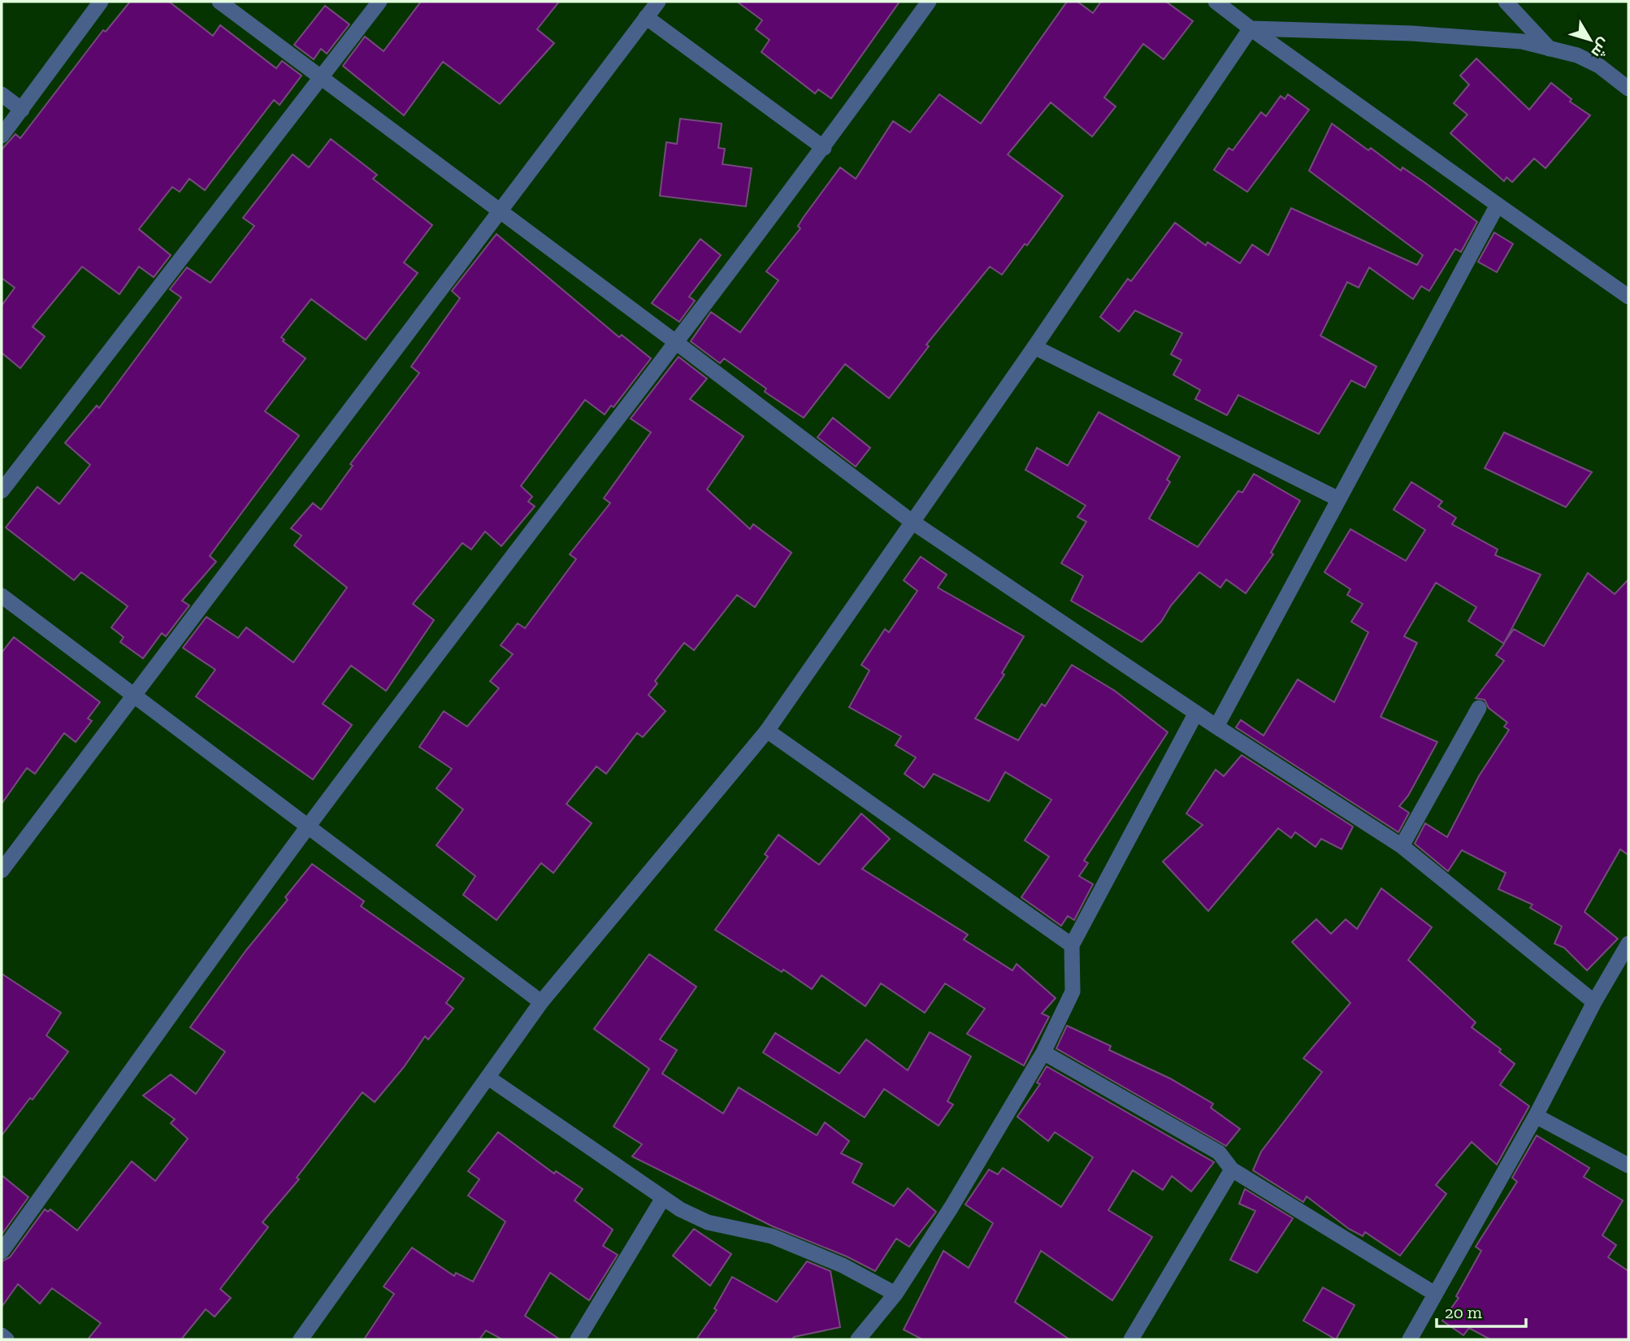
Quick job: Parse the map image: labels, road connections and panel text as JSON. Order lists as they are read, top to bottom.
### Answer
{
  "scale_bar": "20 m",
  "north": "bottom right"
}
